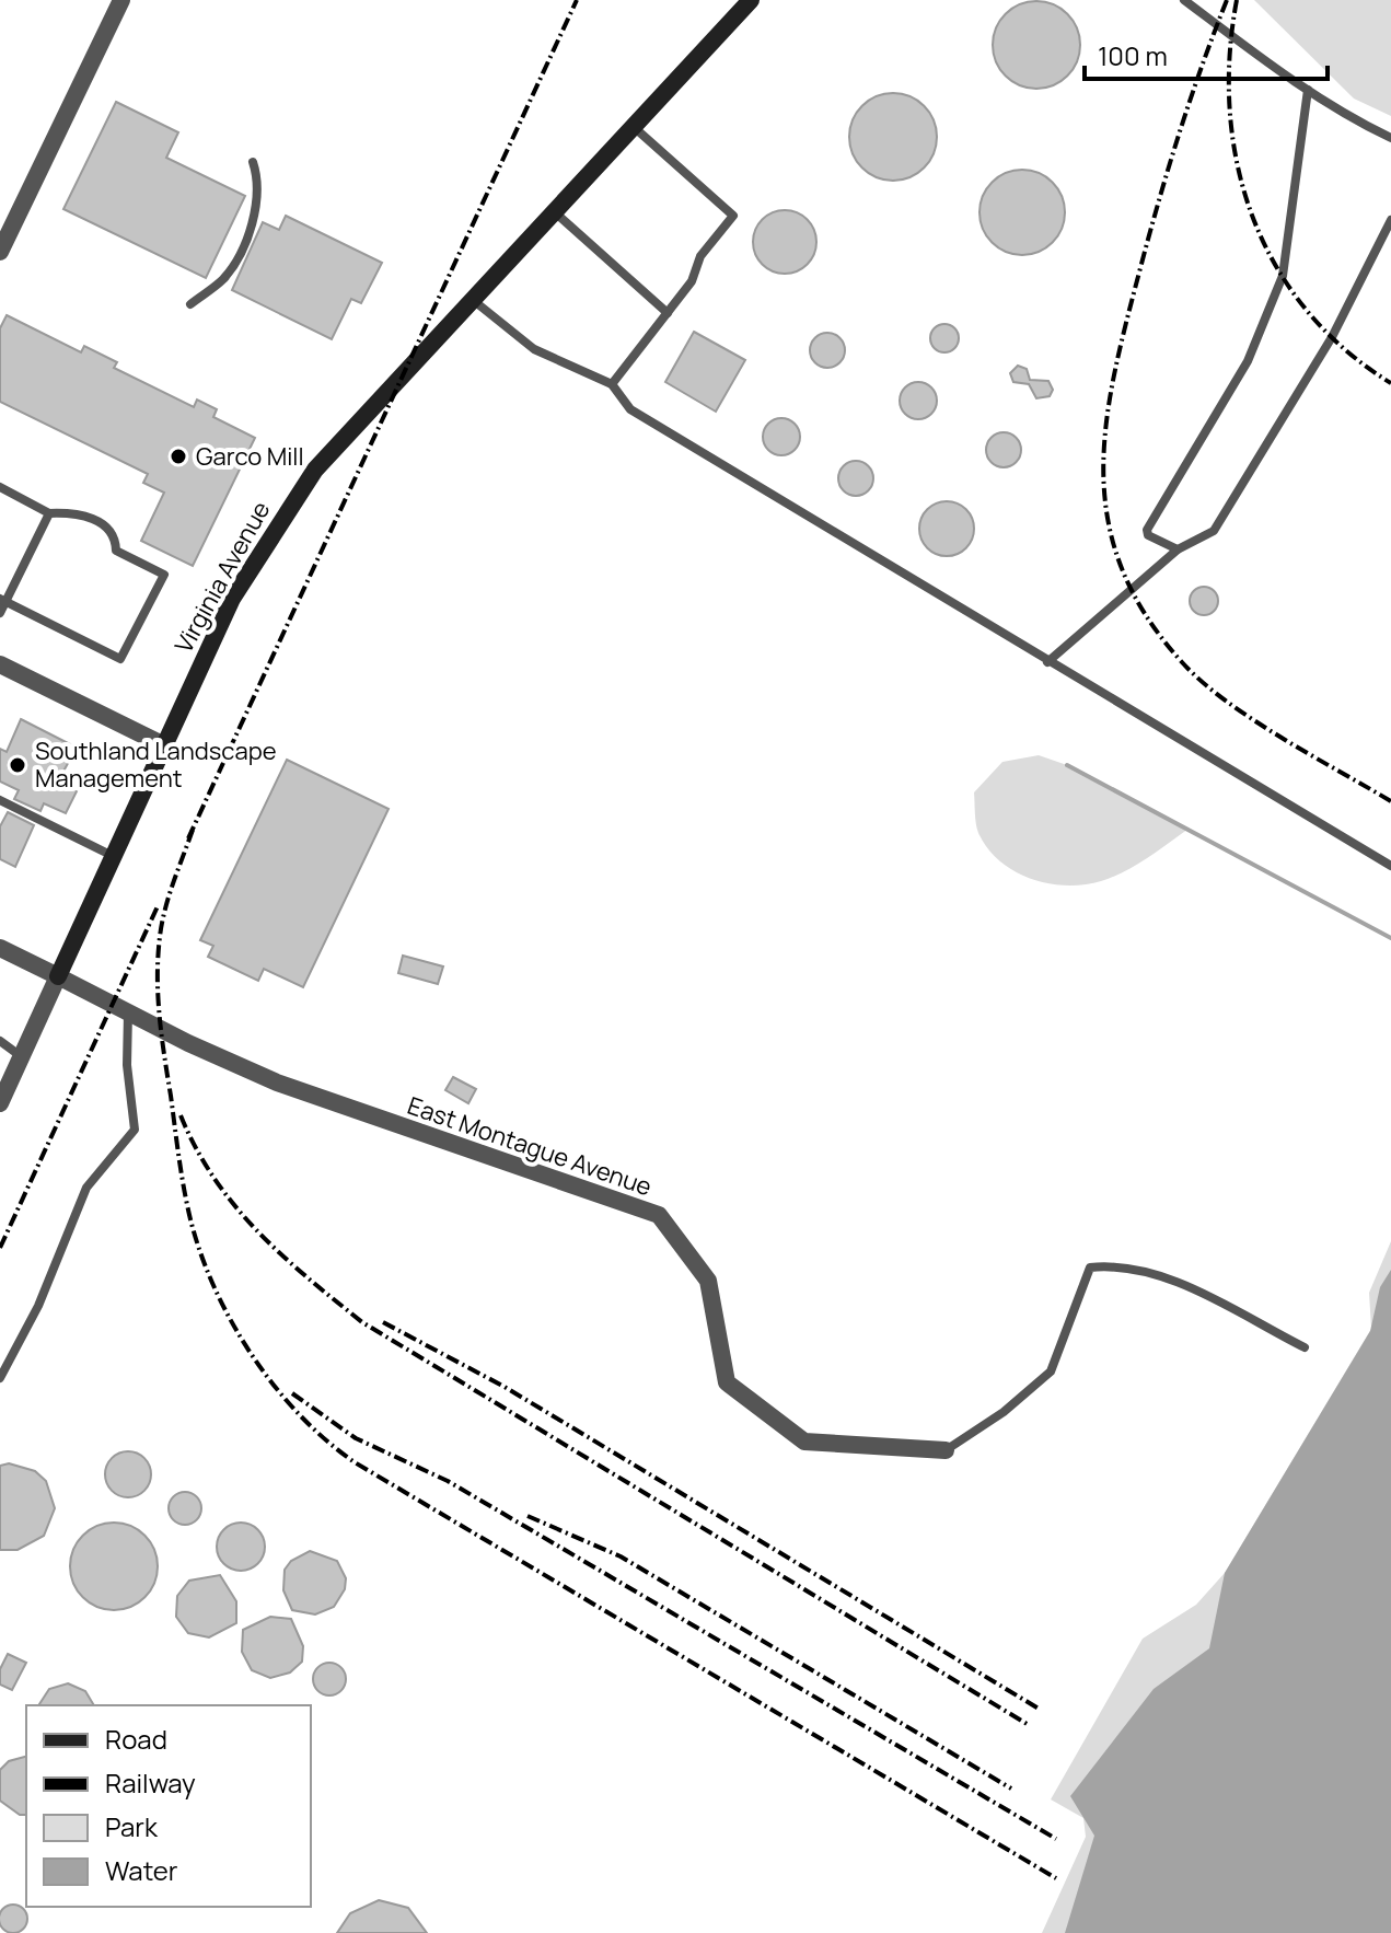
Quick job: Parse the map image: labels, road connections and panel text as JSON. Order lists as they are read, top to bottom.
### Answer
{
  "streets": {
    "main road": ["Virginia Avenue"],
    "street": ["East Montague Avenue"]
  },
  "crossings": [
    ["Virginia Avenue", "East Montague Avenue"]
  ],
  "places": ["Garco Mill", "Southland Landscape Management"],
  "legend": [
    "Road",
    "Railway",
    "Park",
    "Water"
  ],
  "scale_bar": "100 m"
}
